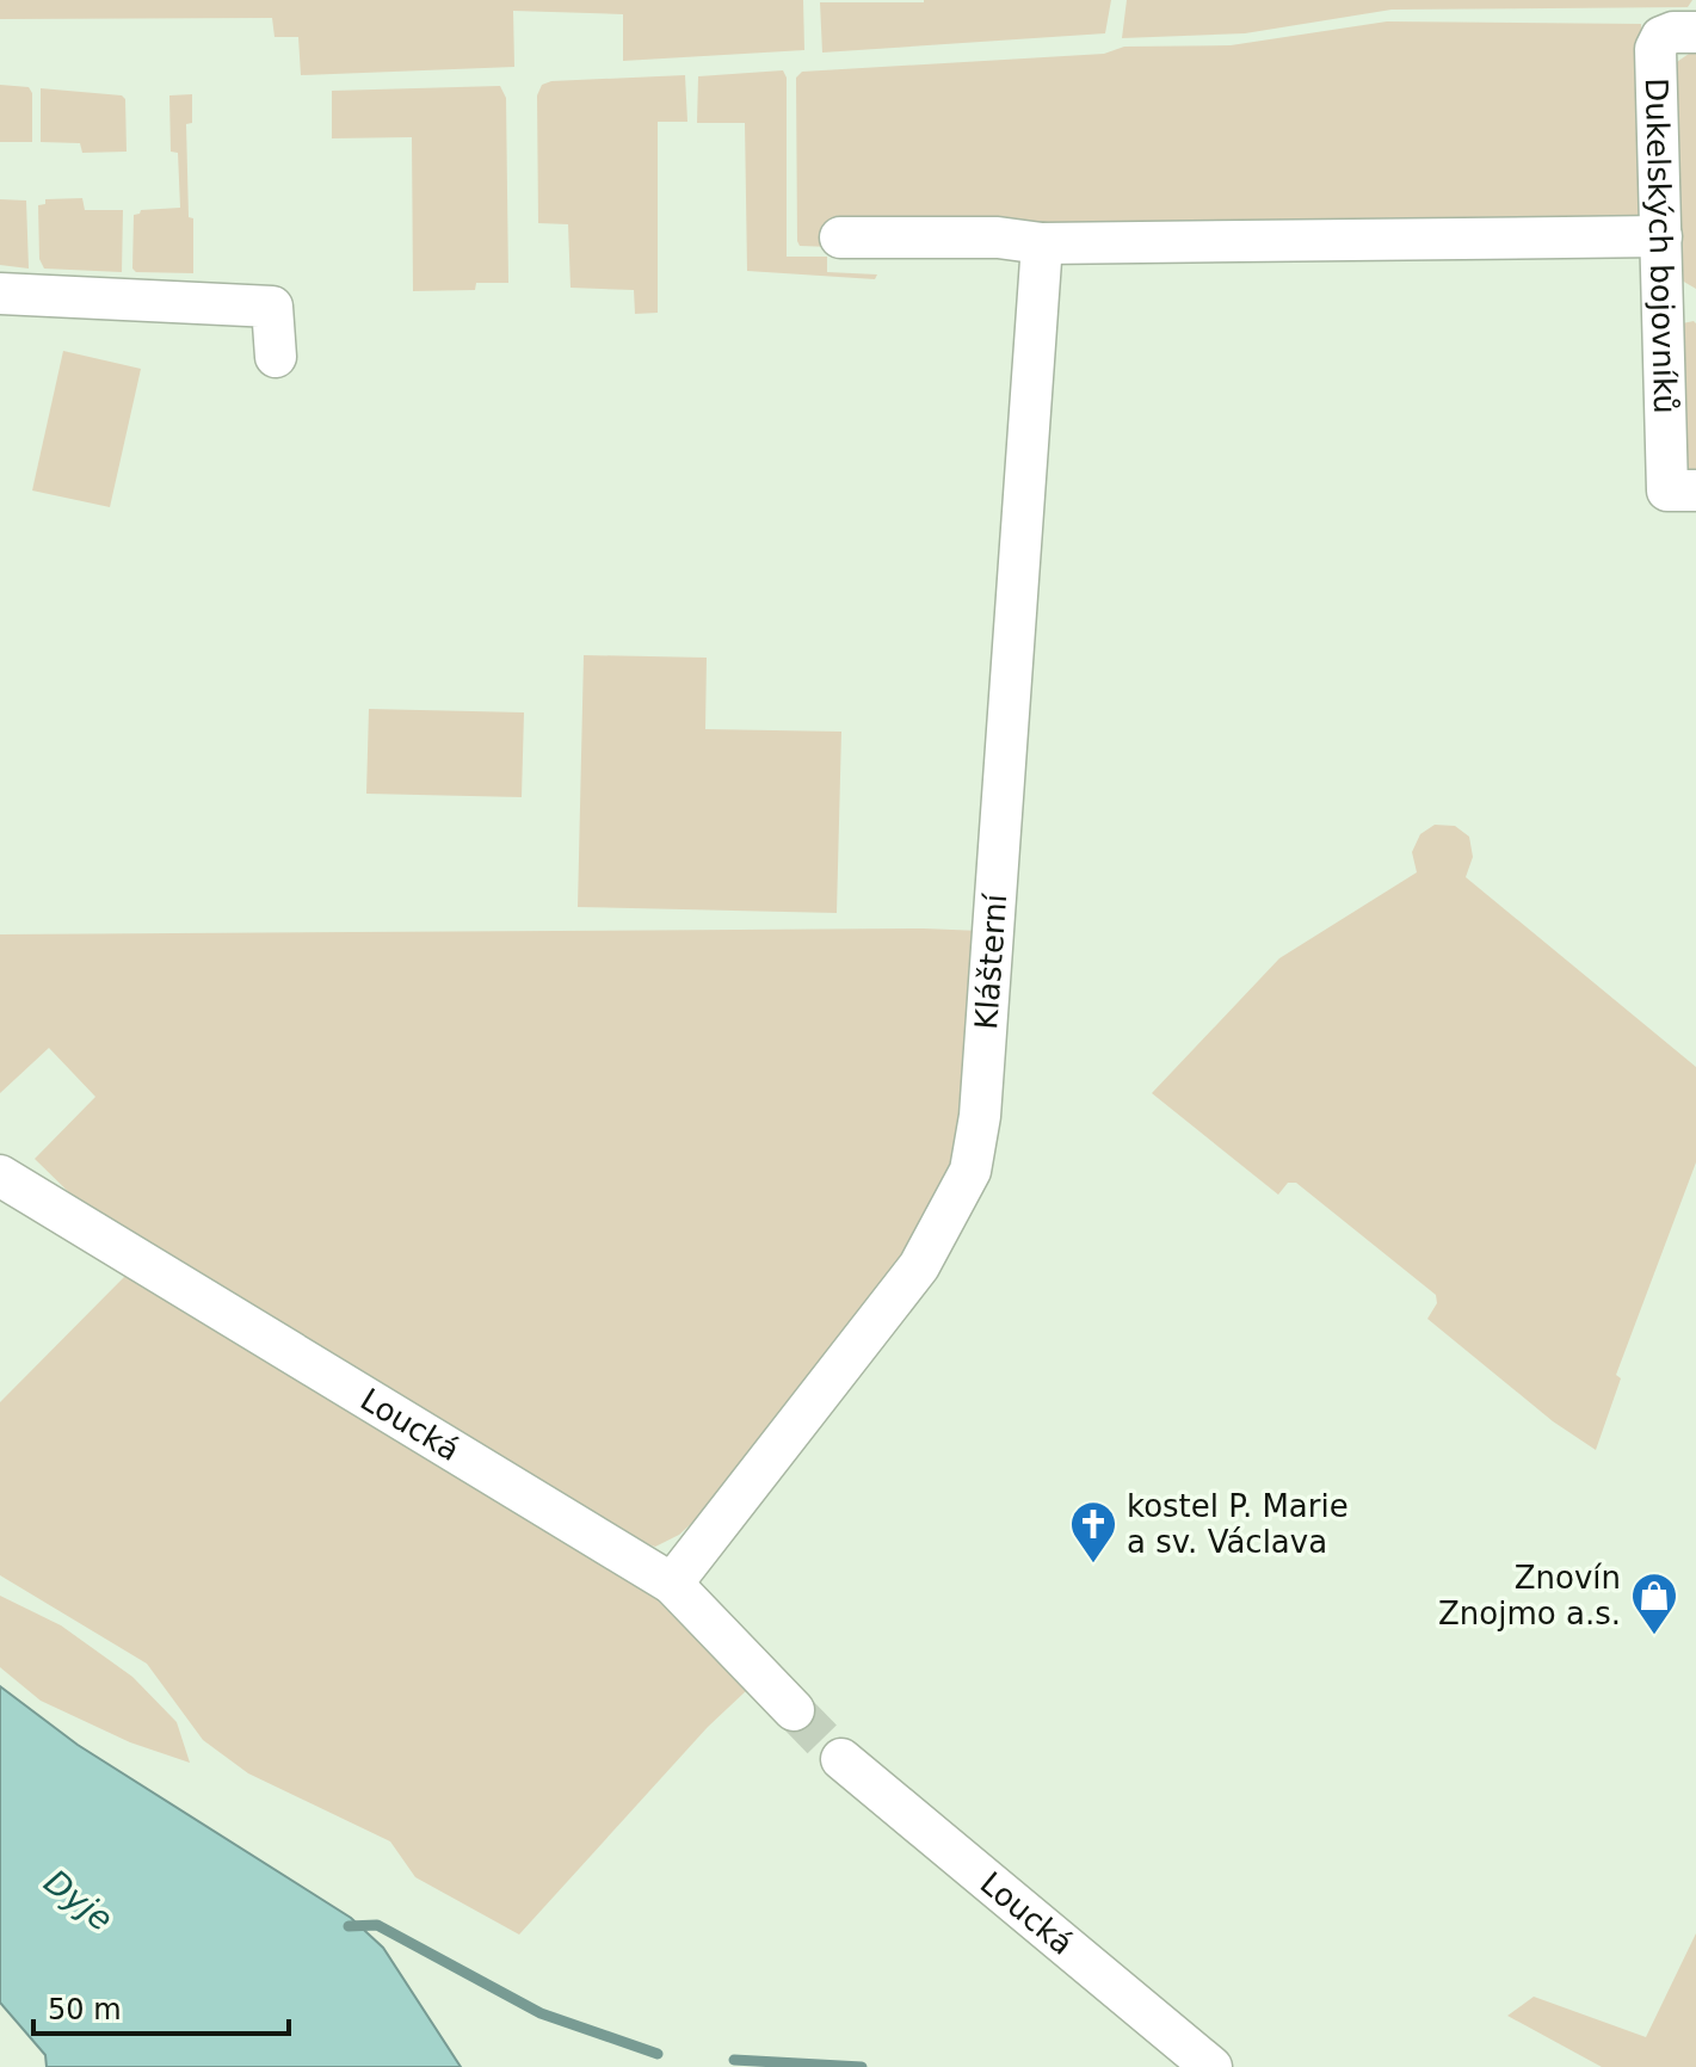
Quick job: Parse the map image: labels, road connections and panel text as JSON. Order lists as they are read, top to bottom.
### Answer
{
  "streets": {
    "street": ["Dukelských bojovníků", "Klášterní", "Loucká"]
  },
  "crossings": [
    ["Klášterní", "Loucká"]
  ],
  "water": ["Dyje"],
  "places": {
    "church": ["kostel P. Marie a sv. Václava"],
    "shop": ["Znovín Znojmo a.s."]
  },
  "scale_bar": "50 m"
}
